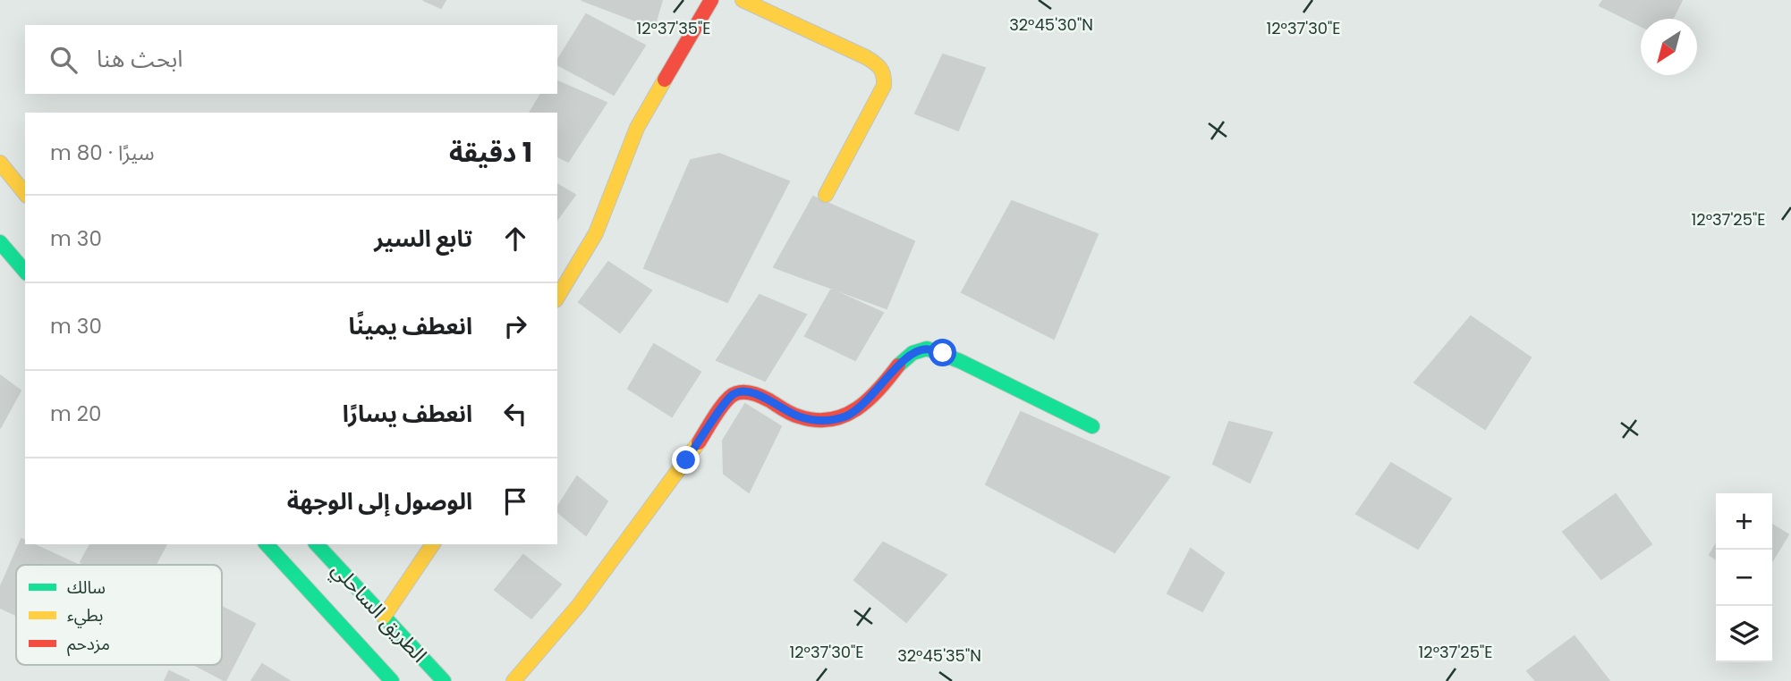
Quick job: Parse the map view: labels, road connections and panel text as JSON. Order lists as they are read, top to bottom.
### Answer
{
  "streets": {
    "main road": ["الطريق الساحلي"]
  },
  "legend": ["سالك", "بطيء", "مزدحم"],
  "north": "bottom left",
  "page": {
    "search": "ابحث هنا",
    "heading": ["1 دقيقة", "سيرًا · 80 m"],
    "list": [
      ["تابع السير", "30 m"],
      ["انعطف يمينًا", "30 m"],
      ["انعطف يسارًا", "20 m"],
      "الوصول إلى الوجهة"
    ],
    "map_buttons": ["+", "−"]
  },
  "coordinates": [
    "32°45'30\"N",
    "12°37'35\"E",
    "12°37'30\"E",
    "12°37'25\"E",
    "32°45'35\"N"
  ]
}
